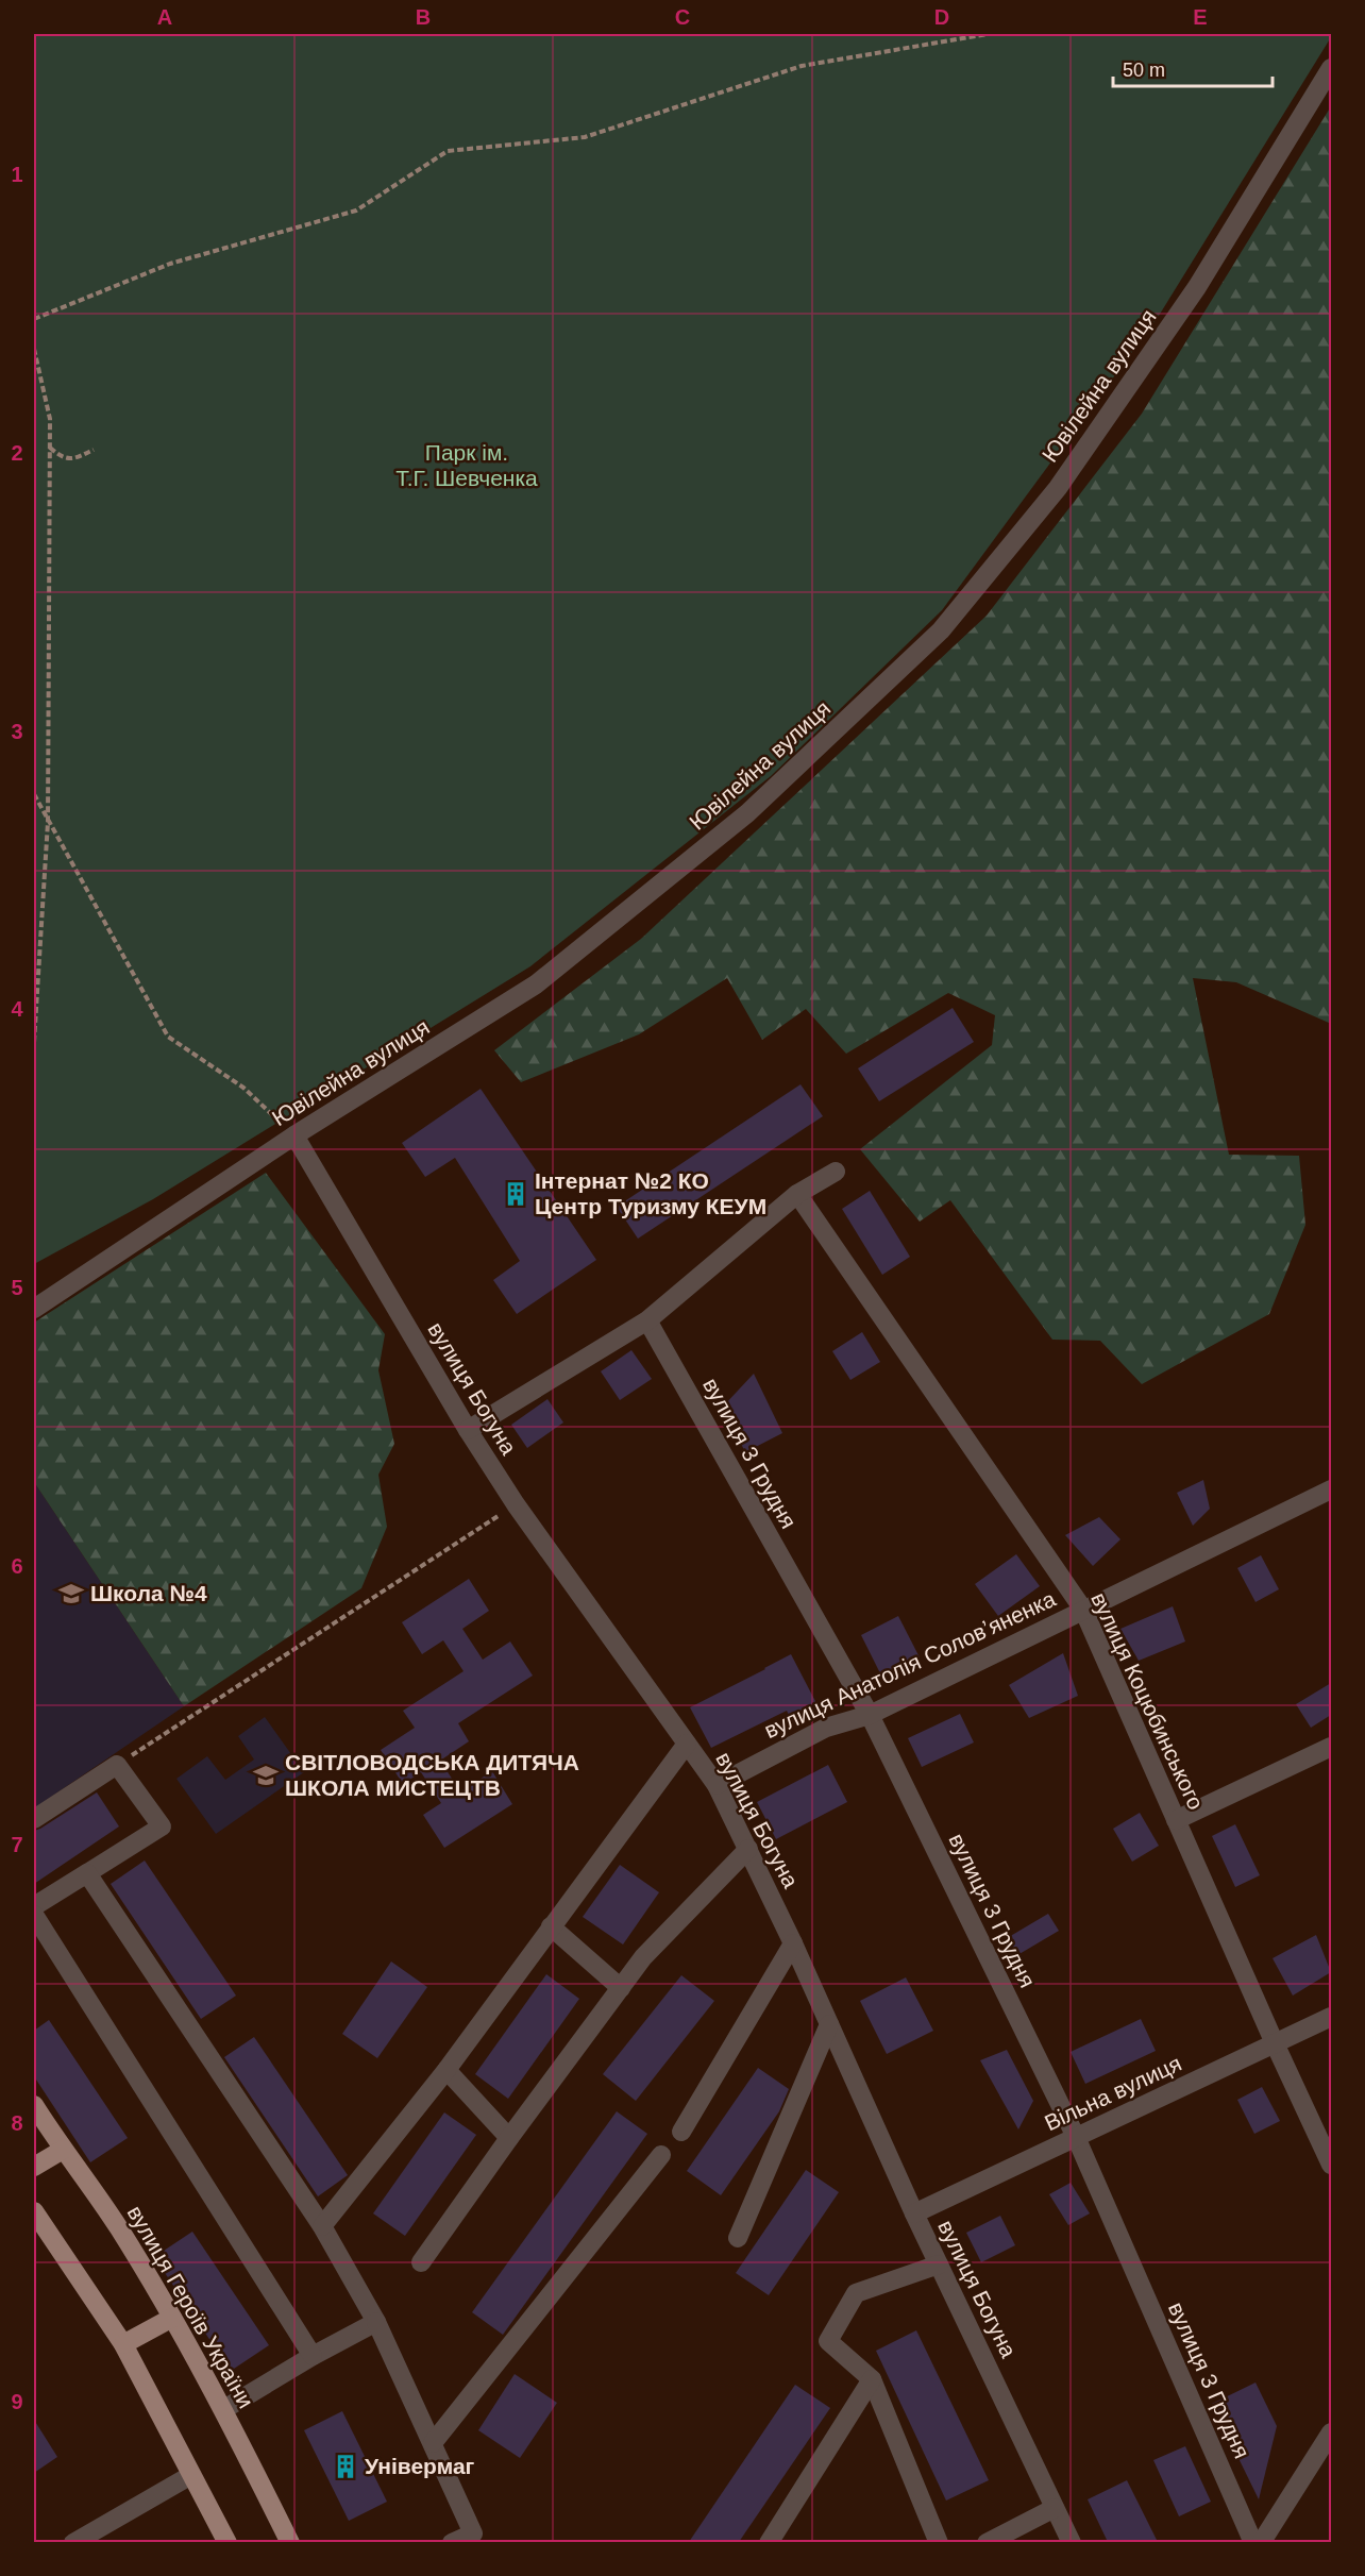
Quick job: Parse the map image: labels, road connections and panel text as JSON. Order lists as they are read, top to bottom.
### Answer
{
  "streets": {
    "main road": ["вулиця Героїв України"],
    "street": [
      "Ювілейна вулиця",
      "вулиця Богуна",
      "вулиця 3 Грудня",
      "вулиця Анатолія Соловʼяненка",
      "вулиця Коцюбинського",
      "Вільна вулиця"
    ]
  },
  "crossings": [
    ["Ювілейна вулиця", "вулиця Богуна"],
    ["вулиця Богуна", "вулиця Анатолія Соловʼяненка"],
    ["вулиця Богуна", "Вільна вулиця"],
    ["вулиця 3 Грудня", "вулиця Анатолія Соловʼяненка"],
    ["вулиця 3 Грудня", "Вільна вулиця"],
    ["вулиця Анатолія Соловʼяненка", "вулиця Коцюбинського"],
    ["вулиця Коцюбинського", "Вільна вулиця"]
  ],
  "parks": ["Парк ім. Т.Г. Шевченка"],
  "places": {
    "building": ["Інтернат №2 КО Центр Туризму КЕУМ", "Універмаг"],
    "school or university": ["Школа №4", "СВІТЛОВОДСЬКА ДИТЯЧА ШКОЛА МИСТЕЦТВ"]
  },
  "scale_bar": "50 m",
  "grid": {
    "columns": [
      "A",
      "B",
      "C",
      "D",
      "E"
    ],
    "rows": [
      "1",
      "2",
      "3",
      "4",
      "5",
      "6",
      "7",
      "8",
      "9"
    ]
  }
}
